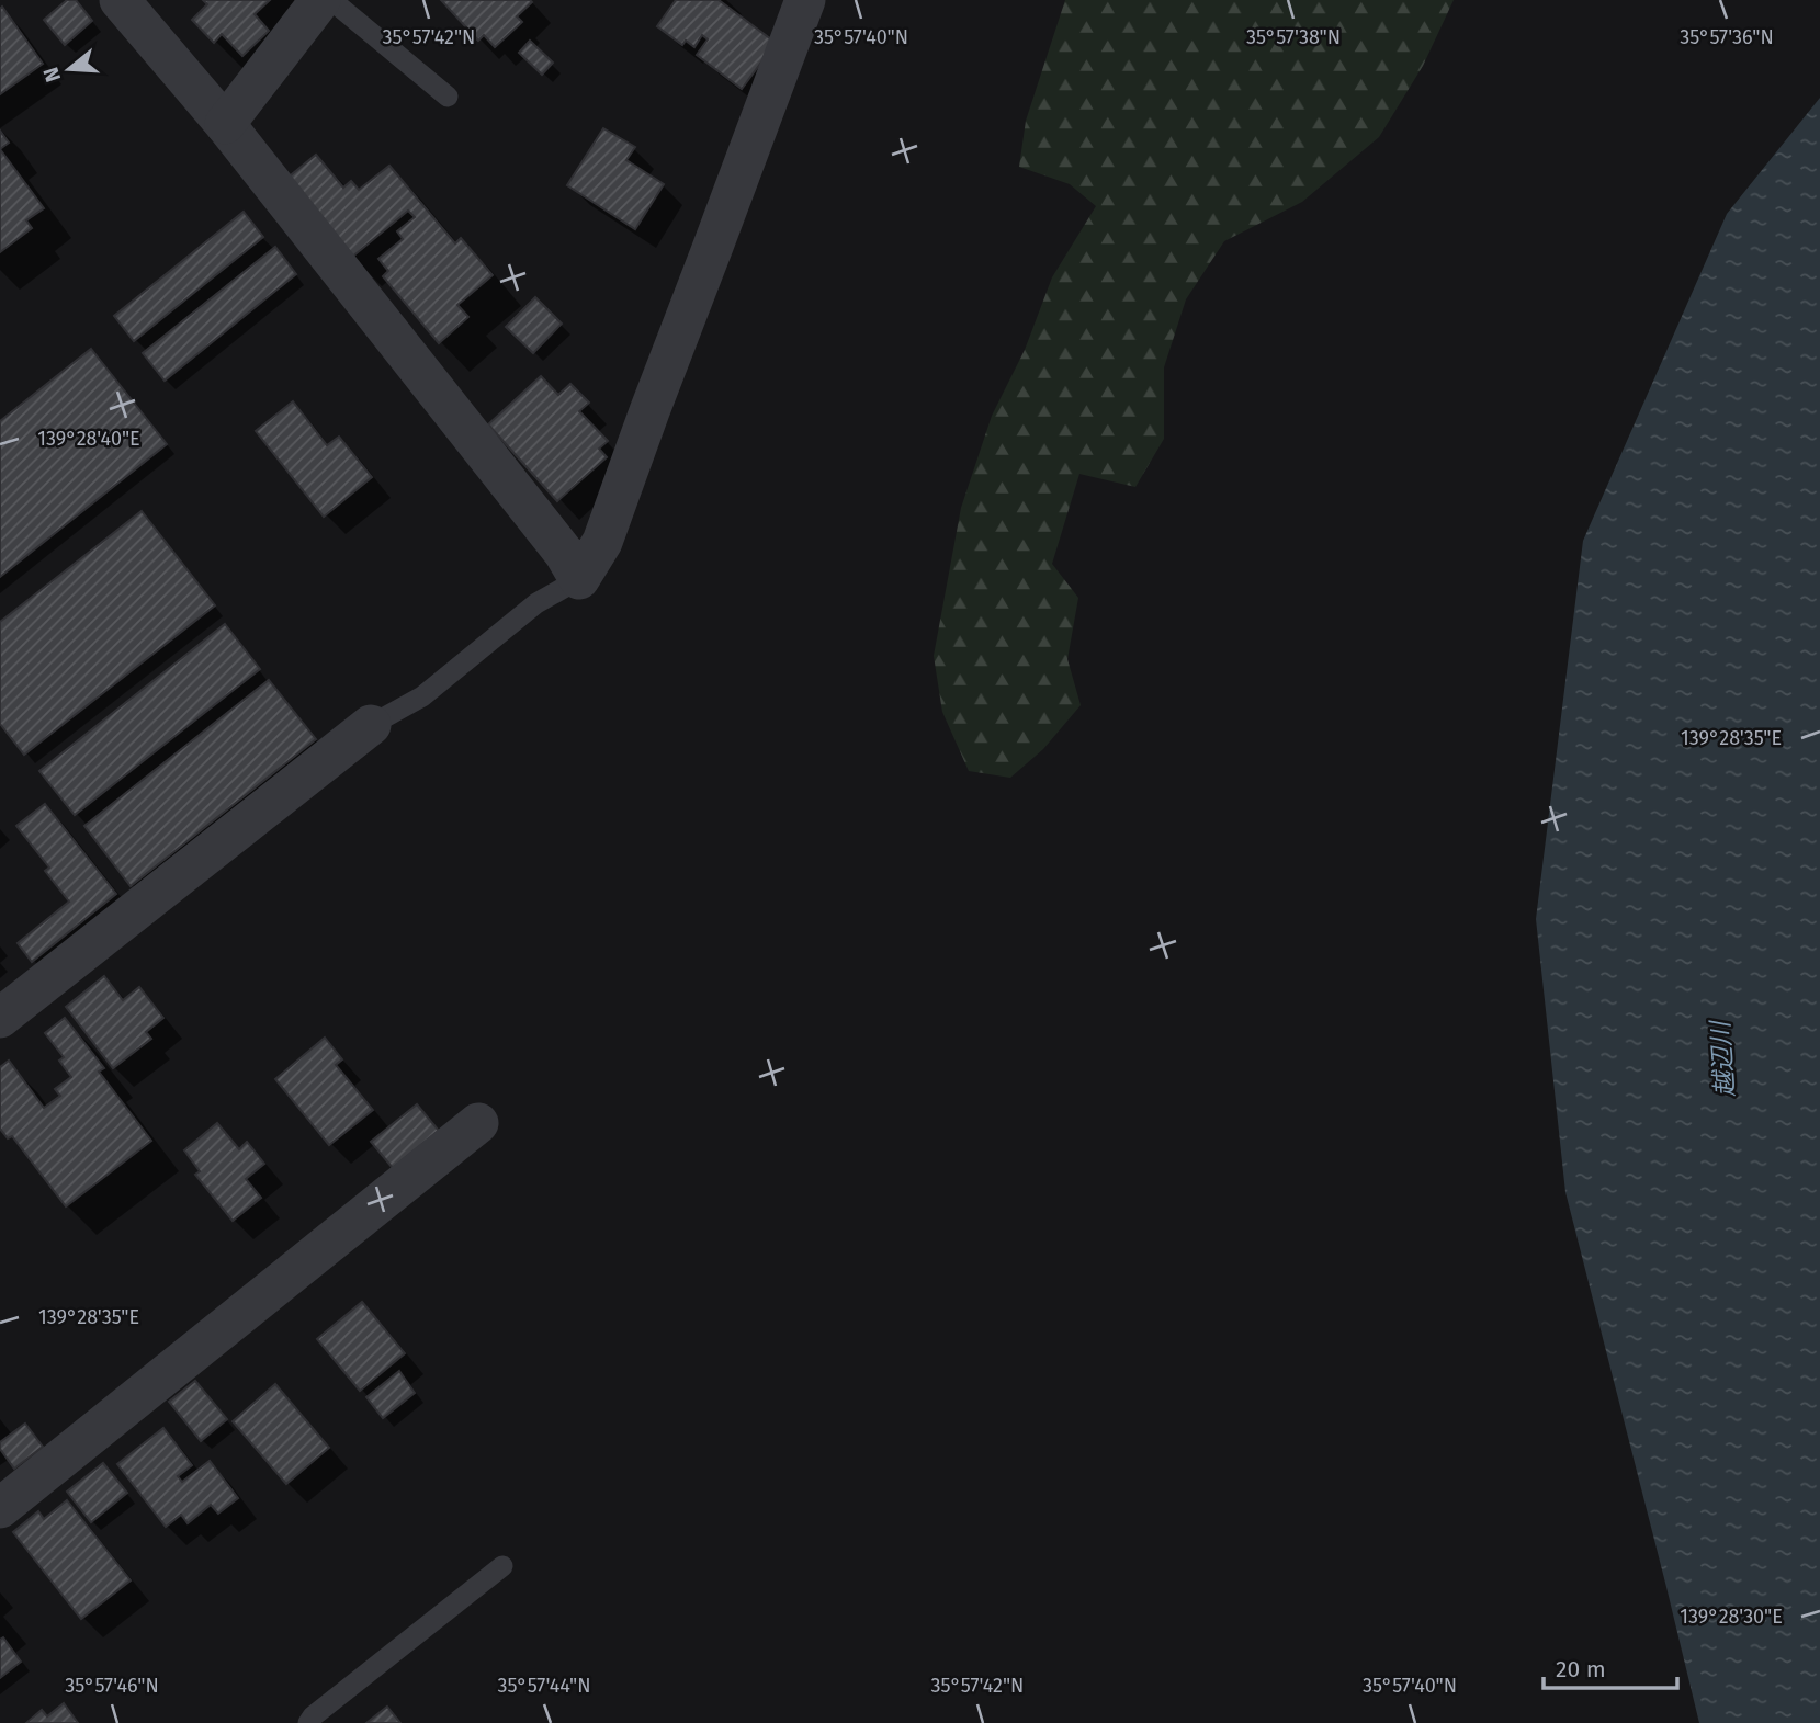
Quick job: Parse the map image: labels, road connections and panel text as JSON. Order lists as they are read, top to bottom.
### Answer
{
  "water": ["越辺川"],
  "scale_bar": "20 m",
  "north": "left",
  "coordinates": [
    "35°57'42\"N",
    "35°57'40\"N",
    "35°57'38\"N",
    "35°57'36\"N",
    "139°28'40\"E",
    "139°28'35\"E",
    "139°28'30\"E",
    "35°57'46\"N",
    "35°57'44\"N"
  ]
}
